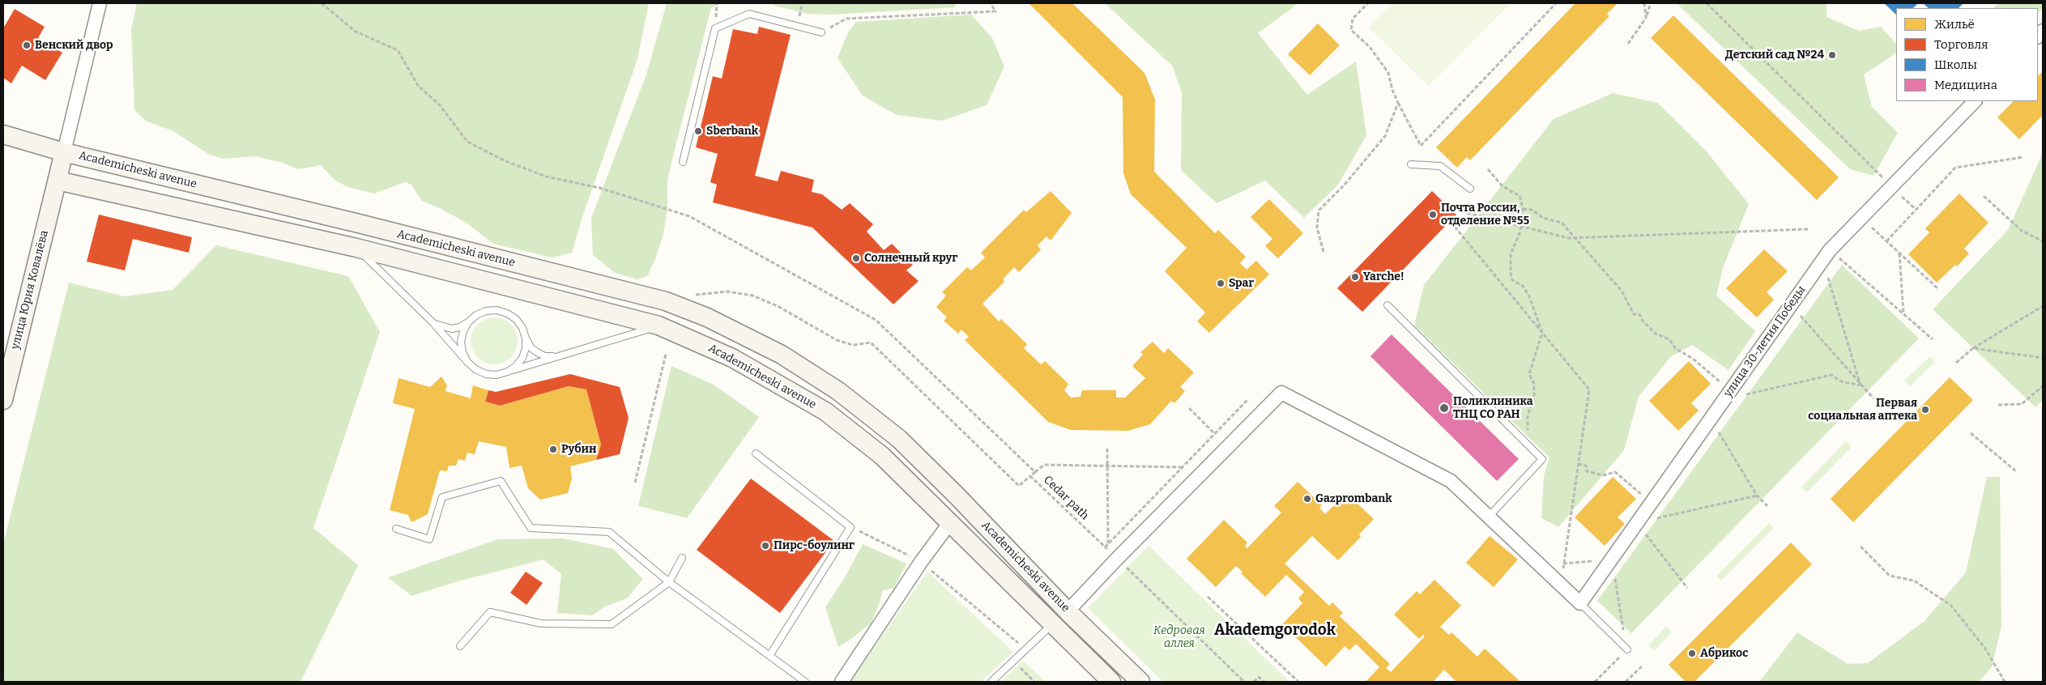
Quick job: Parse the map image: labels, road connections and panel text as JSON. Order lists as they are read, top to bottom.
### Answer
{
  "streets": {
    "main road": ["Academicheski avenue", "улица Юрия Ковалёва"],
    "street": ["улица 30-летия Победы"],
    "path": ["Cedar path"]
  },
  "crossings": [
    ["Academicheski avenue", "улица Юрия Ковалёва"]
  ],
  "districts": ["Akademgorodok"],
  "parks": ["Кедровая аллея"],
  "places": [
    "Венский двор",
    "Детский сад №24",
    "Sberbank",
    "Почта России, отделение №55",
    "Солнечный круг",
    "Yarche!",
    "Spar",
    "Поликлиника ТНЦ СО РАН",
    "Первая социальная аптека",
    "Рубин",
    "Gazprombank",
    "Пирс-боулинг",
    "Абрикос"
  ],
  "legend": [
    "Жильё",
    "Торговля",
    "Школы",
    "Медицина"
  ]
}
